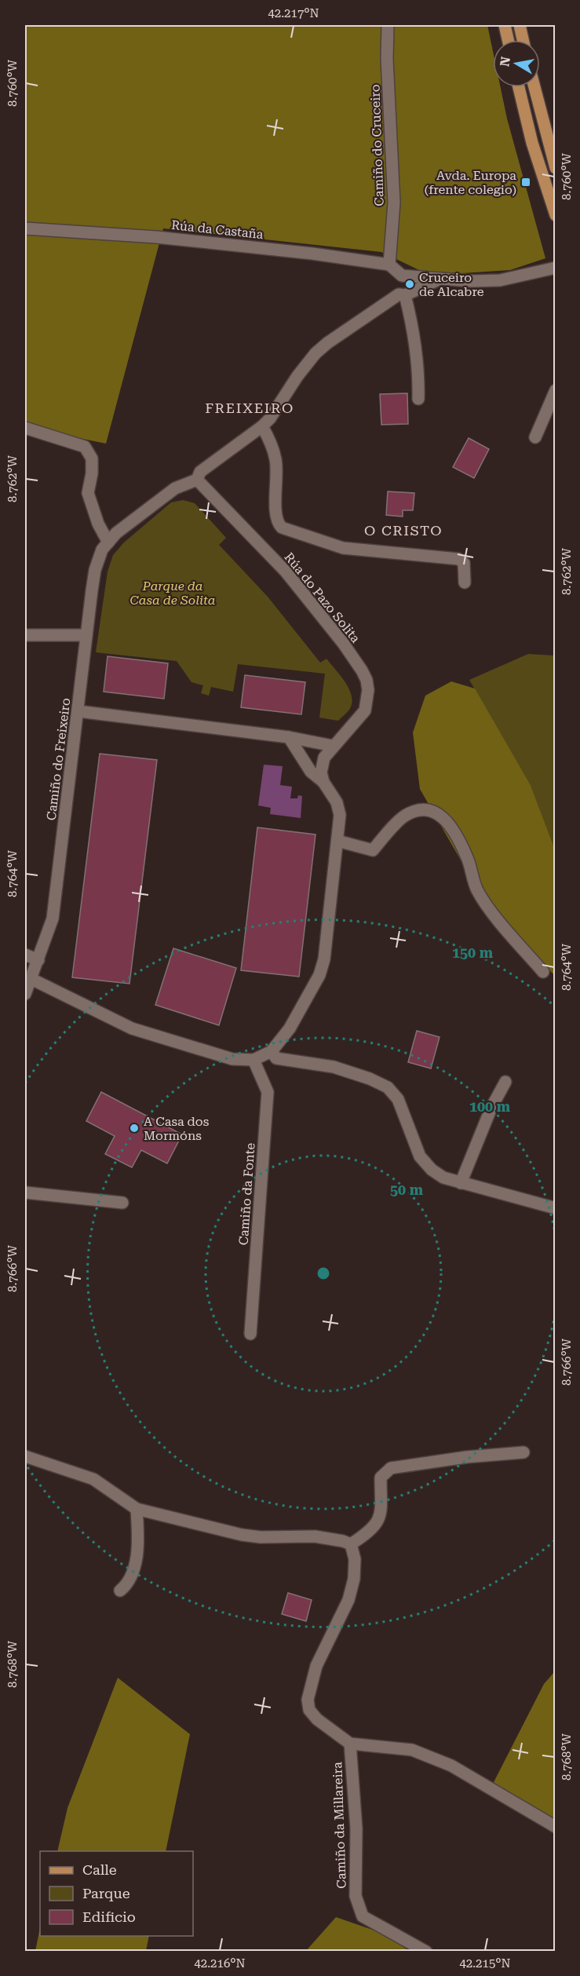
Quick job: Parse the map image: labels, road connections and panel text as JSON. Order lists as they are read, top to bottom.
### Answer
{
  "streets": {
    "street": [
      "Camiño do Cruceiro",
      "Rúa da Castaña",
      "Rúa do Pazo Solita",
      "Camiño do Freixeiro",
      "Camiño da Fonte",
      "Camiño da Millareira"
    ]
  },
  "crossings": [
    ["Camiño do Cruceiro", "Rúa da Castaña"],
    ["Rúa do Pazo Solita", "Camiño do Freixeiro"]
  ],
  "districts": ["FREIXEIRO", "O CRISTO"],
  "parks": ["Parque da Casa de Solita"],
  "places": {
    "transit": ["Avda. Europa (frente colegio)"],
    "other": ["Cruceiro de Alcabre", "A Casa dos Mormóns"]
  },
  "legend": ["Calle", "Parque", "Edificio"],
  "north": "left",
  "coordinates": [
    "42.217°N",
    "8.760°W",
    "8.762°W",
    "8.764°W",
    "8.766°W",
    "8.768°W",
    "42.216°N",
    "42.215°N"
  ],
  "rings": ["150 m", "100 m", "50 m"]
}
